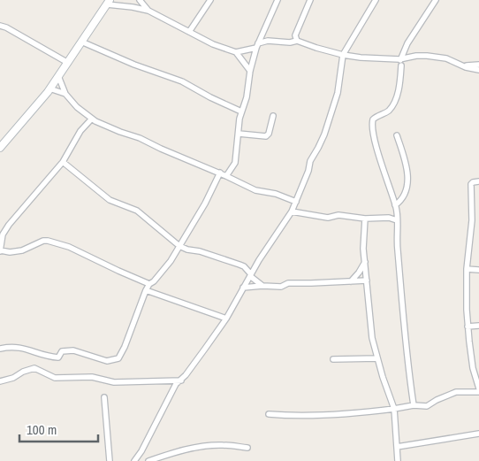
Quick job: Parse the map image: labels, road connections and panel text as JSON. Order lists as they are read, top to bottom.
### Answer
{
  "scale_bar": "100 m"
}
